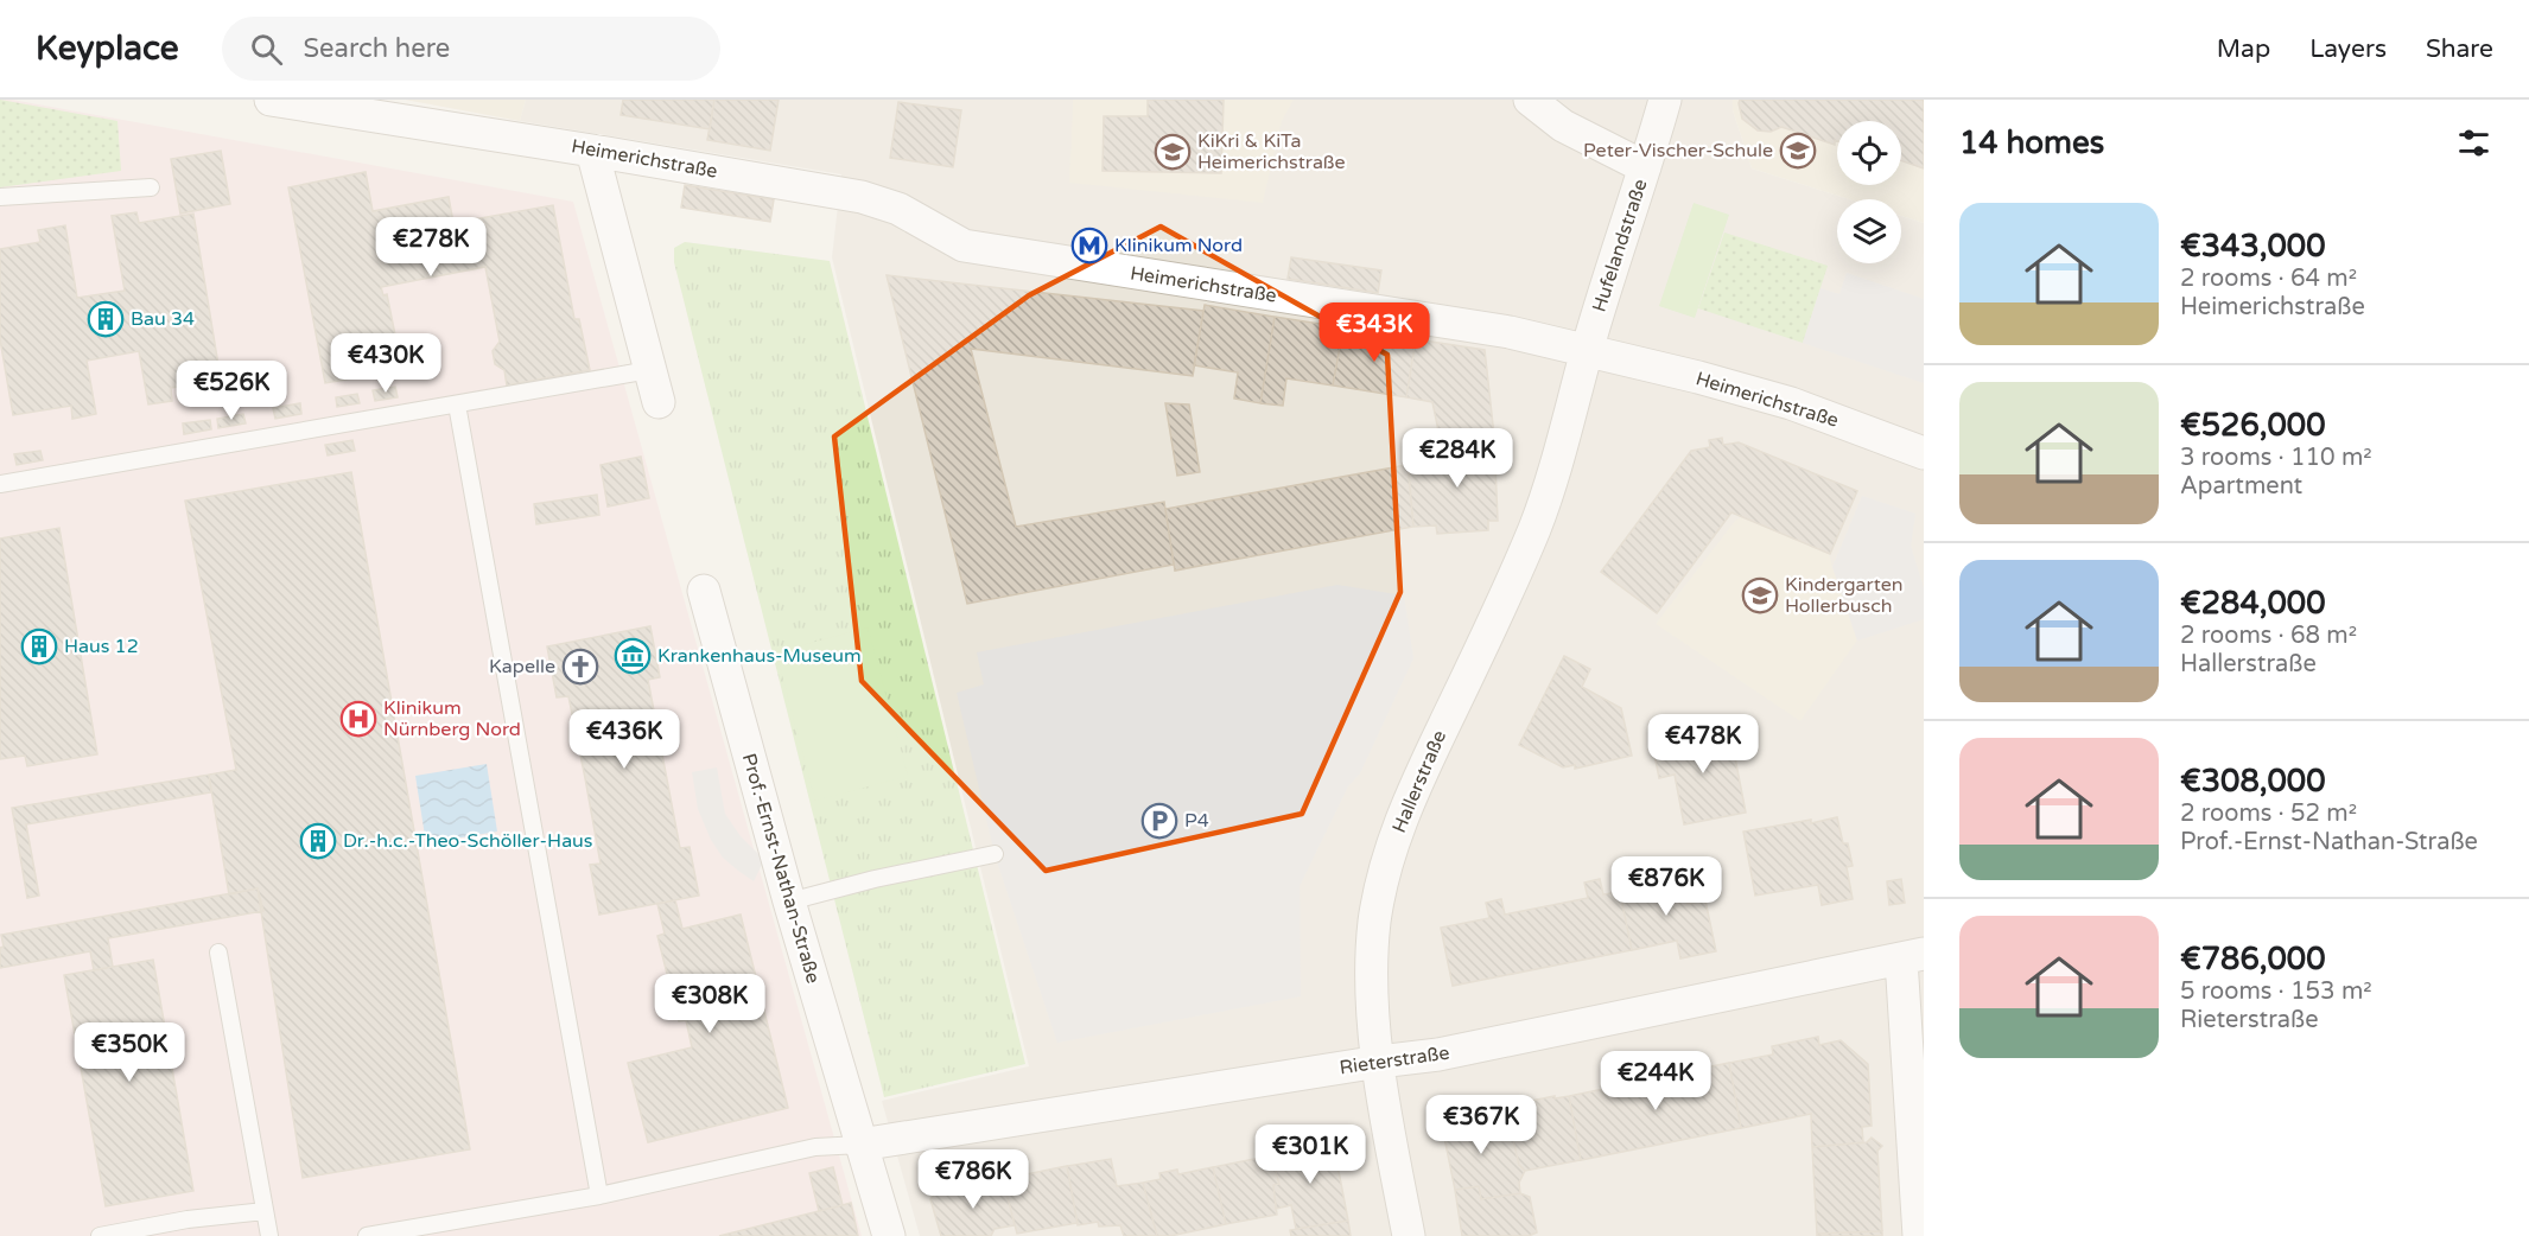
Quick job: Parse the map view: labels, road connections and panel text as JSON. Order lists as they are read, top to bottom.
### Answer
{
  "streets": {
    "street": [
      "Heimerichstraße",
      "Hufelandstraße",
      "Hallerstraße",
      "Prof.-Ernst-Nathan-Straße",
      "Rieterstraße"
    ]
  },
  "crossings": [
    ["Heimerichstraße", "Hufelandstraße"],
    ["Heimerichstraße", "Hallerstraße"],
    ["Hufelandstraße", "Hallerstraße"],
    ["Hallerstraße", "Rieterstraße"],
    ["Prof.-Ernst-Nathan-Straße", "Rieterstraße"]
  ],
  "places": {
    "school or university": ["Peter-Vischer-Schule", "KiKri & KiTa Heimerichstraße", "Kindergarten Hollerbusch"],
    "metro station": ["Klinikum Nord"],
    "building": ["Bau 34", "Haus 12", "Dr.-h.c.-Theo-Schöller-Haus"],
    "museum": ["Krankenhaus-Museum"],
    "church": ["Kapelle"],
    "hospital": ["Klinikum Nürnberg Nord"],
    "parking": ["P4"]
  },
  "page": {
    "header": "Keyplace",
    "search": "Search here",
    "nav": ["Map", "Layers", "Share"],
    "heading": "14 homes",
    "list": [
      {
        "name": "€343,000",
        "note": "2 rooms · 64 m² · Heimerichstraße"
      },
      {
        "name": "€526,000",
        "note": "3 rooms · 110 m² · Apartment"
      },
      {
        "name": "€284,000",
        "note": "2 rooms · 68 m² · Hallerstraße"
      },
      {
        "name": "€308,000",
        "note": "2 rooms · 52 m² · Prof.-Ernst-Nathan-Straße"
      },
      {
        "name": "€786,000",
        "note": "5 rooms · 153 m² · Rieterstraße"
      }
    ],
    "price": [
      "€278K",
      "€343K",
      "€430K",
      "€526K",
      "€284K",
      "€436K",
      "€478K",
      "€876K",
      "€308K",
      "€350K",
      "€244K",
      "€367K",
      "€301K",
      "€786K"
    ]
  }
}
